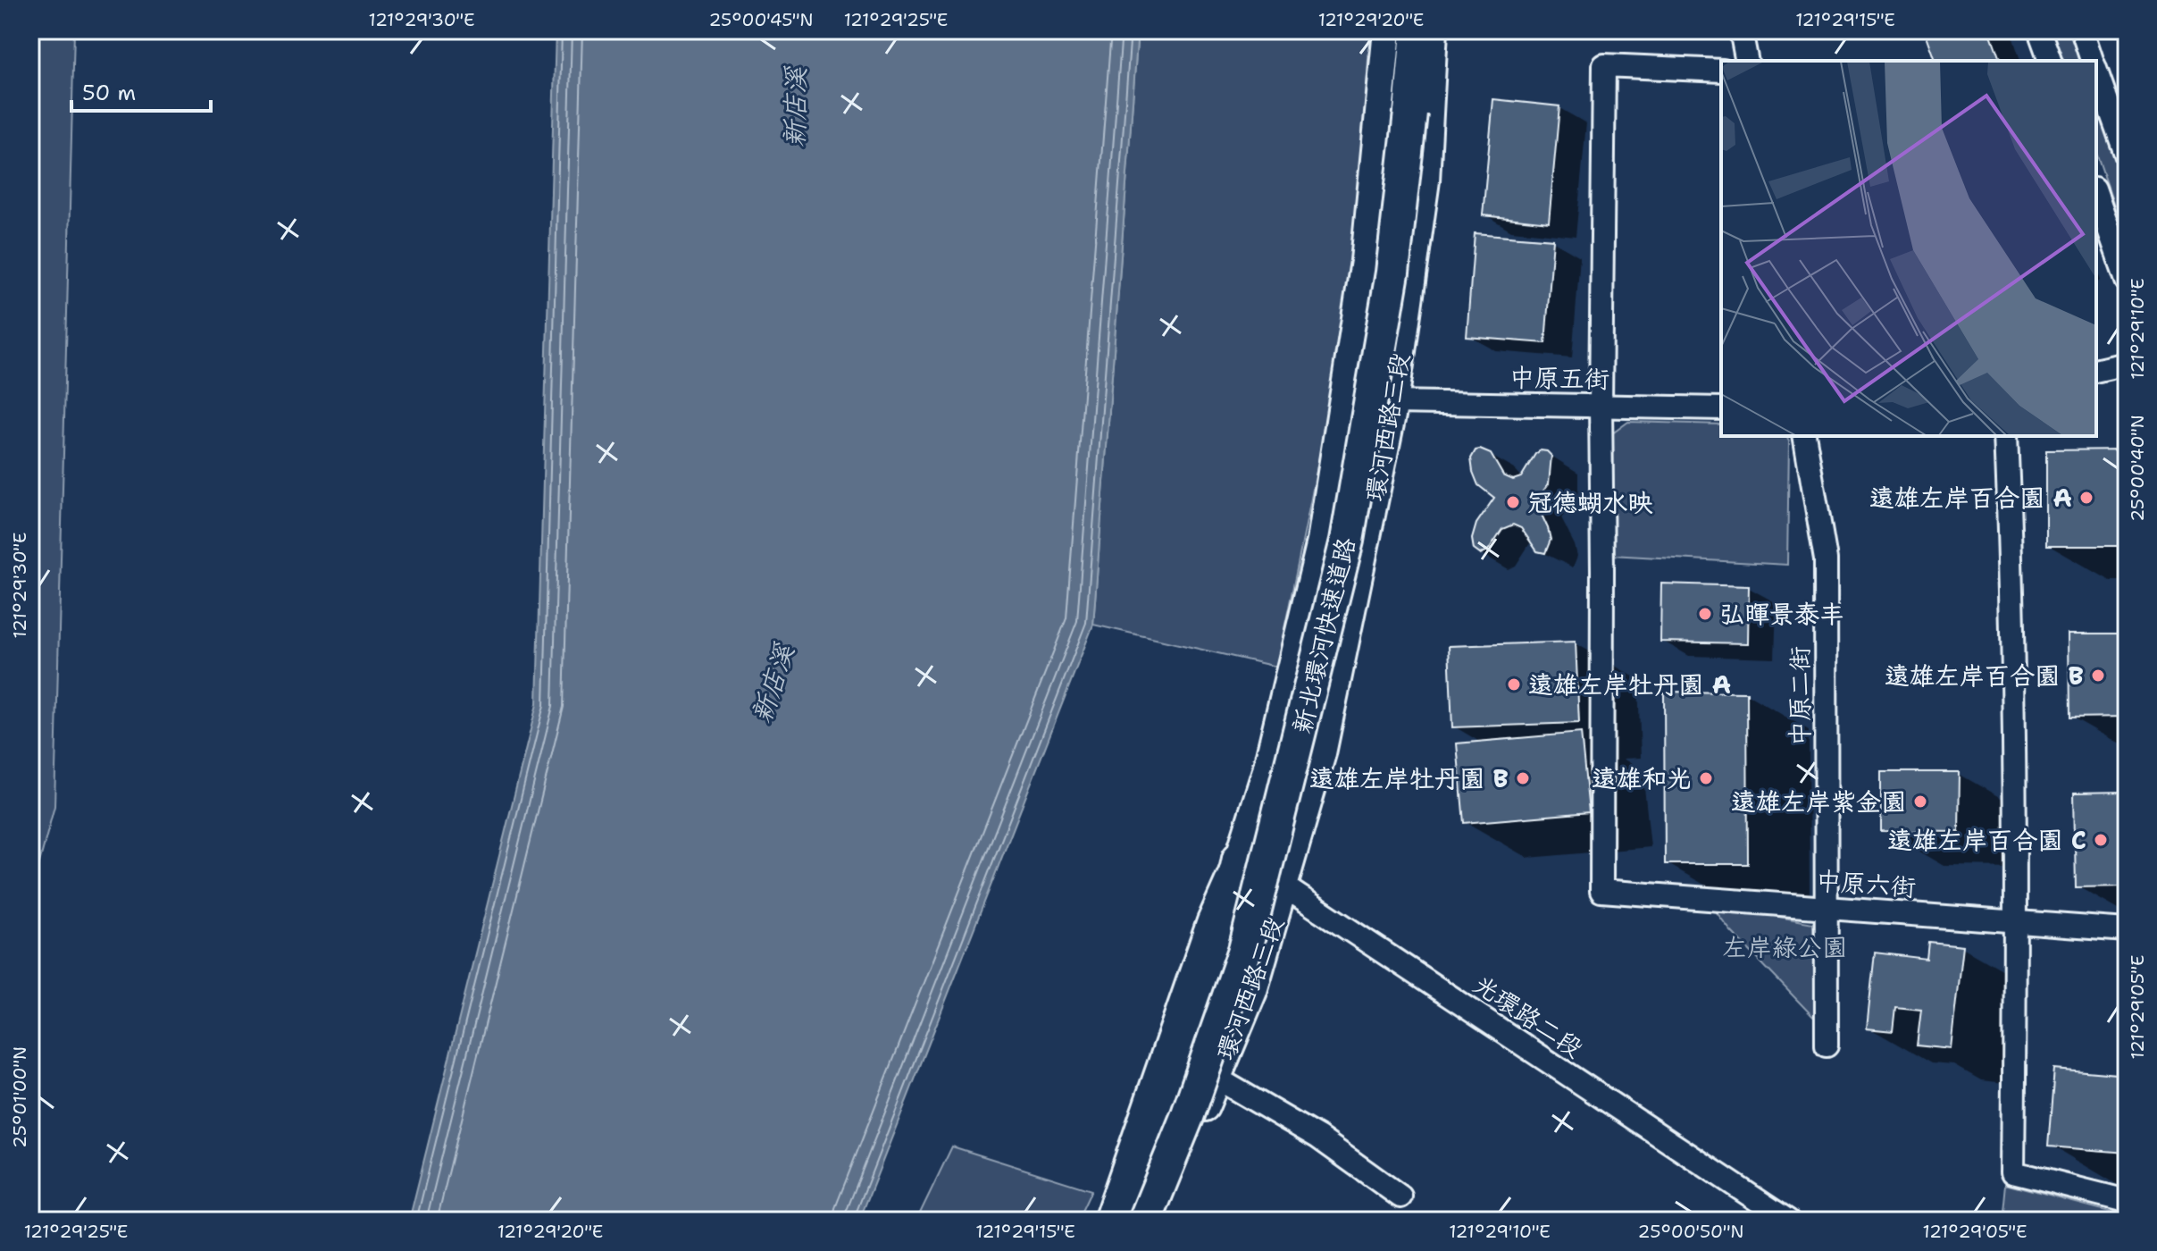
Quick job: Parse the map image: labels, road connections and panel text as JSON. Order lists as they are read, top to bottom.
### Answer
{
  "streets": {
    "highway": ["新北環河快速道路"],
    "main road": ["環河西路三段"],
    "street": [
      "中原五街",
      "中原二街",
      "中原六街",
      "光環路二段"
    ]
  },
  "crossings": [
    ["中原五街", "環河西路三段"],
    ["中原五街", "中原六街"],
    ["環河西路三段", "光環路二段"],
    ["中原二街", "中原六街"]
  ],
  "water": ["新店溪"],
  "parks": ["左岸綠公園"],
  "places": [
    "遠雄左岸百合園 A",
    "冠德蝴水映",
    "弘暉景泰丰",
    "遠雄左岸百合園 B",
    "遠雄左岸牡丹園 A",
    "遠雄左岸牡丹園 B",
    "遠雄和光",
    "遠雄左岸紫金園",
    "遠雄左岸百合園 C"
  ],
  "scale_bar": "50 m",
  "coordinates": [
    "121°29'30\"E",
    "25°00'45\"N",
    "121°29'25\"E",
    "121°29'20\"E",
    "121°29'15\"E",
    "121°29'10\"E",
    "25°00'40\"N",
    "121°29'05\"E",
    "25°01'00\"N",
    "25°00'50\"N"
  ]
}
